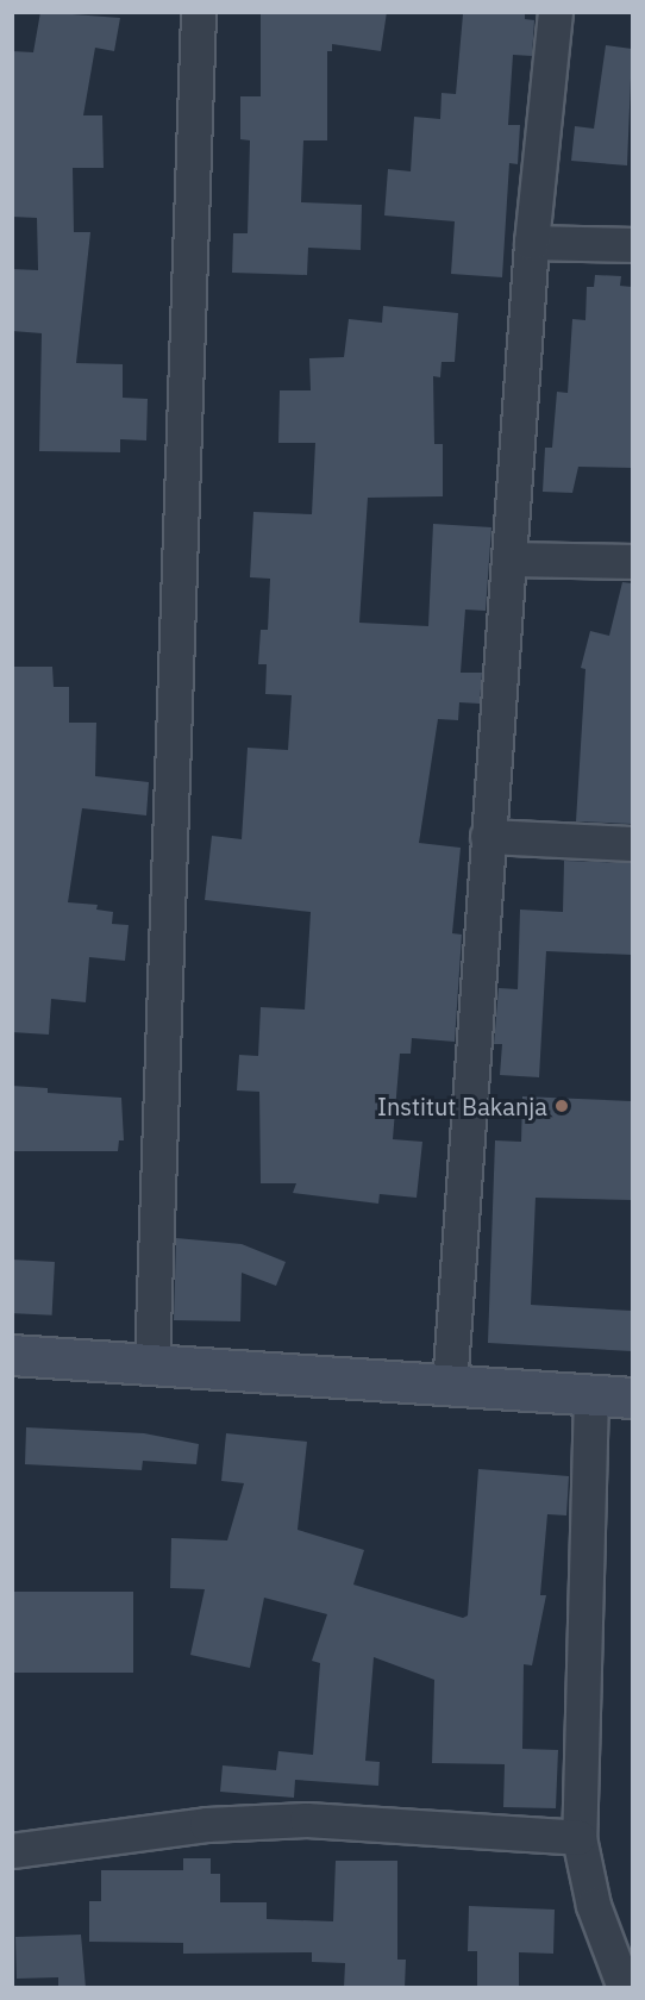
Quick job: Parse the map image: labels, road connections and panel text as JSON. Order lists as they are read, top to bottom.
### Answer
{
  "places": ["Institut Bakanja"]
}
